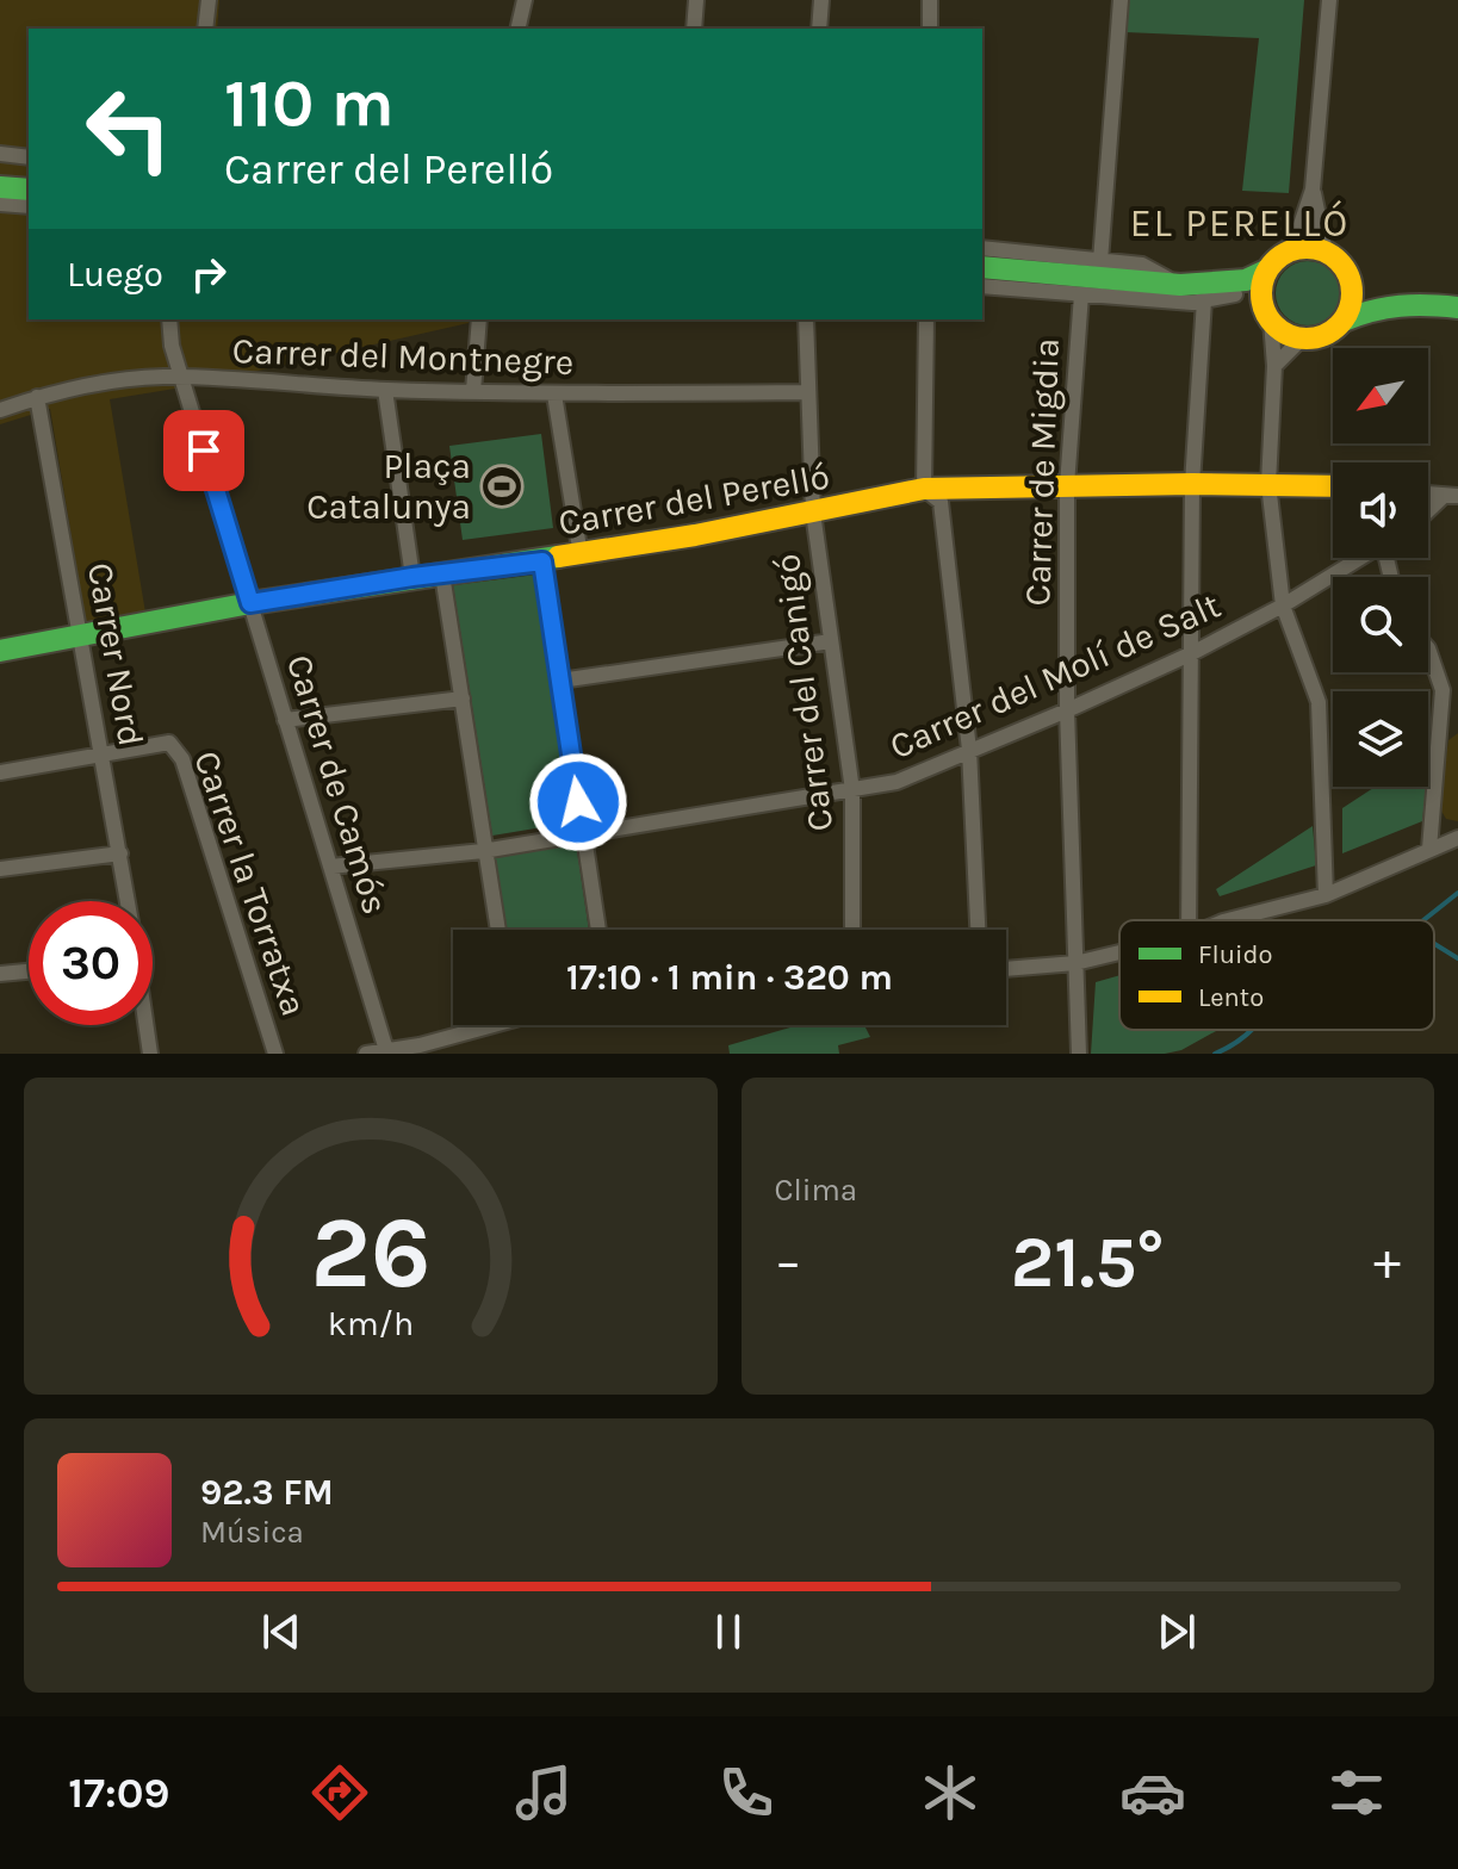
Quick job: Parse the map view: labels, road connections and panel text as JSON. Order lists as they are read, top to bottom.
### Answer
{
  "streets": {
    "street": [
      "Carrer del Montnegre",
      "Carrer de Migdia",
      "Carrer del Perelló",
      "Carrer Nord",
      "Carrer del Molí de Salt",
      "Carrer del Canigó",
      "Carrer de Camós",
      "Carrer la Torratxa"
    ]
  },
  "crossings": [
    ["Carrer del Montnegre", "Carrer Nord"],
    ["Carrer del Montnegre", "Carrer del Canigó"],
    ["Carrer del Montnegre", "Carrer de Camós"],
    ["Carrer de Migdia", "Carrer del Perelló"],
    ["Carrer de Migdia", "Carrer del Molí de Salt"],
    ["Carrer del Perelló", "Carrer Nord"],
    ["Carrer del Perelló", "Carrer del Canigó"],
    ["Carrer del Perelló", "Carrer de Camós"],
    ["Carrer Nord", "Carrer la Torratxa"],
    ["Carrer del Molí de Salt", "Carrer del Canigó"],
    ["Carrer del Molí de Salt", "Carrer de Camós"]
  ],
  "districts": ["EL PERELLÓ"],
  "places": {
    "sports": ["Plaça Catalunya"]
  },
  "legend": ["Fluido", "Lento"],
  "north": "bottom left",
  "page": {
    "turn": ["110 m", "Carrer del Perelló"],
    "then": "Luego",
    "limit": "30",
    "trip": "17:10 · 1 min · 320 m",
    "tile": "Clima",
    "heat": ["−", "21.5°", "+"],
    "song": ["92.3 FM", "Música"],
    "tabs": "17:09",
    "gauge": ["26", "km/h"]
  }
}
